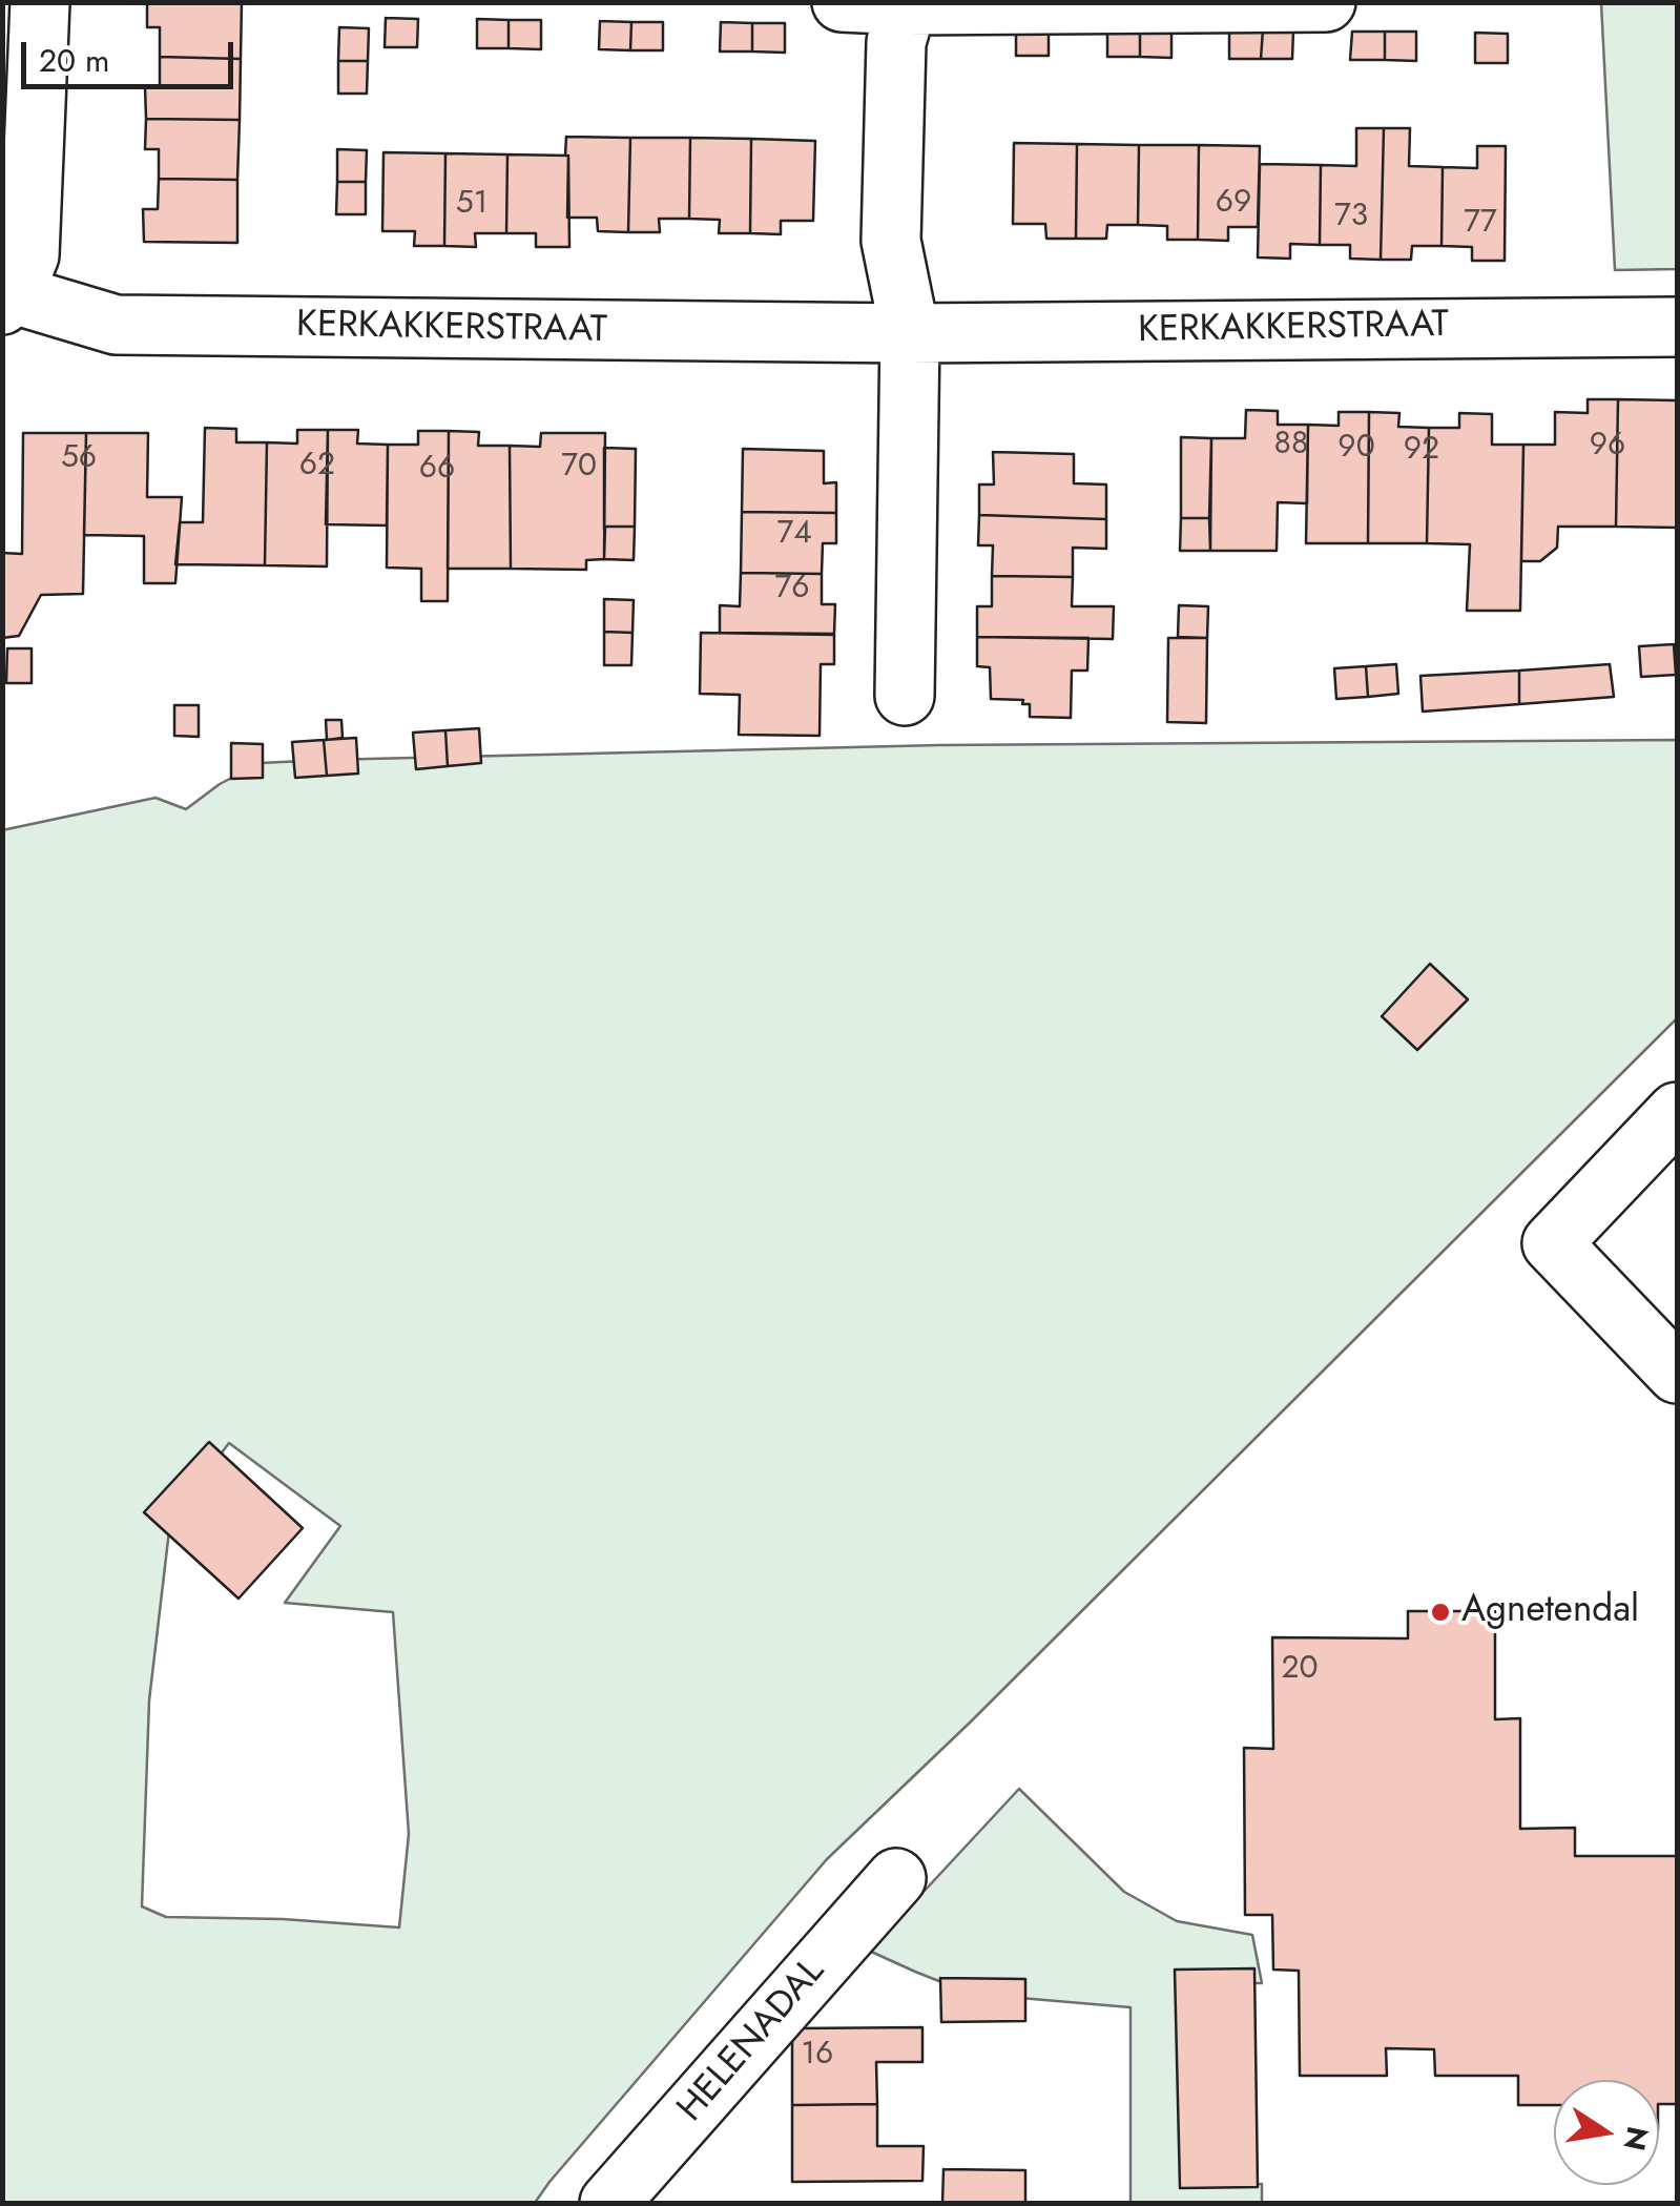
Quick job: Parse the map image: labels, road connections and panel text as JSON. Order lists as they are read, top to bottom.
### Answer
{
  "streets": {
    "street": ["KERKAKKERSTRAAT", "HELENADAL"]
  },
  "places": ["Agnetendal"],
  "house_numbers": [
    "69",
    "51",
    "73",
    "77",
    "88",
    "96",
    "90",
    "92",
    "56",
    "62",
    "70",
    "66",
    "74",
    "76",
    "20",
    "16"
  ],
  "scale_bar": "20 m",
  "north": "right"
}
